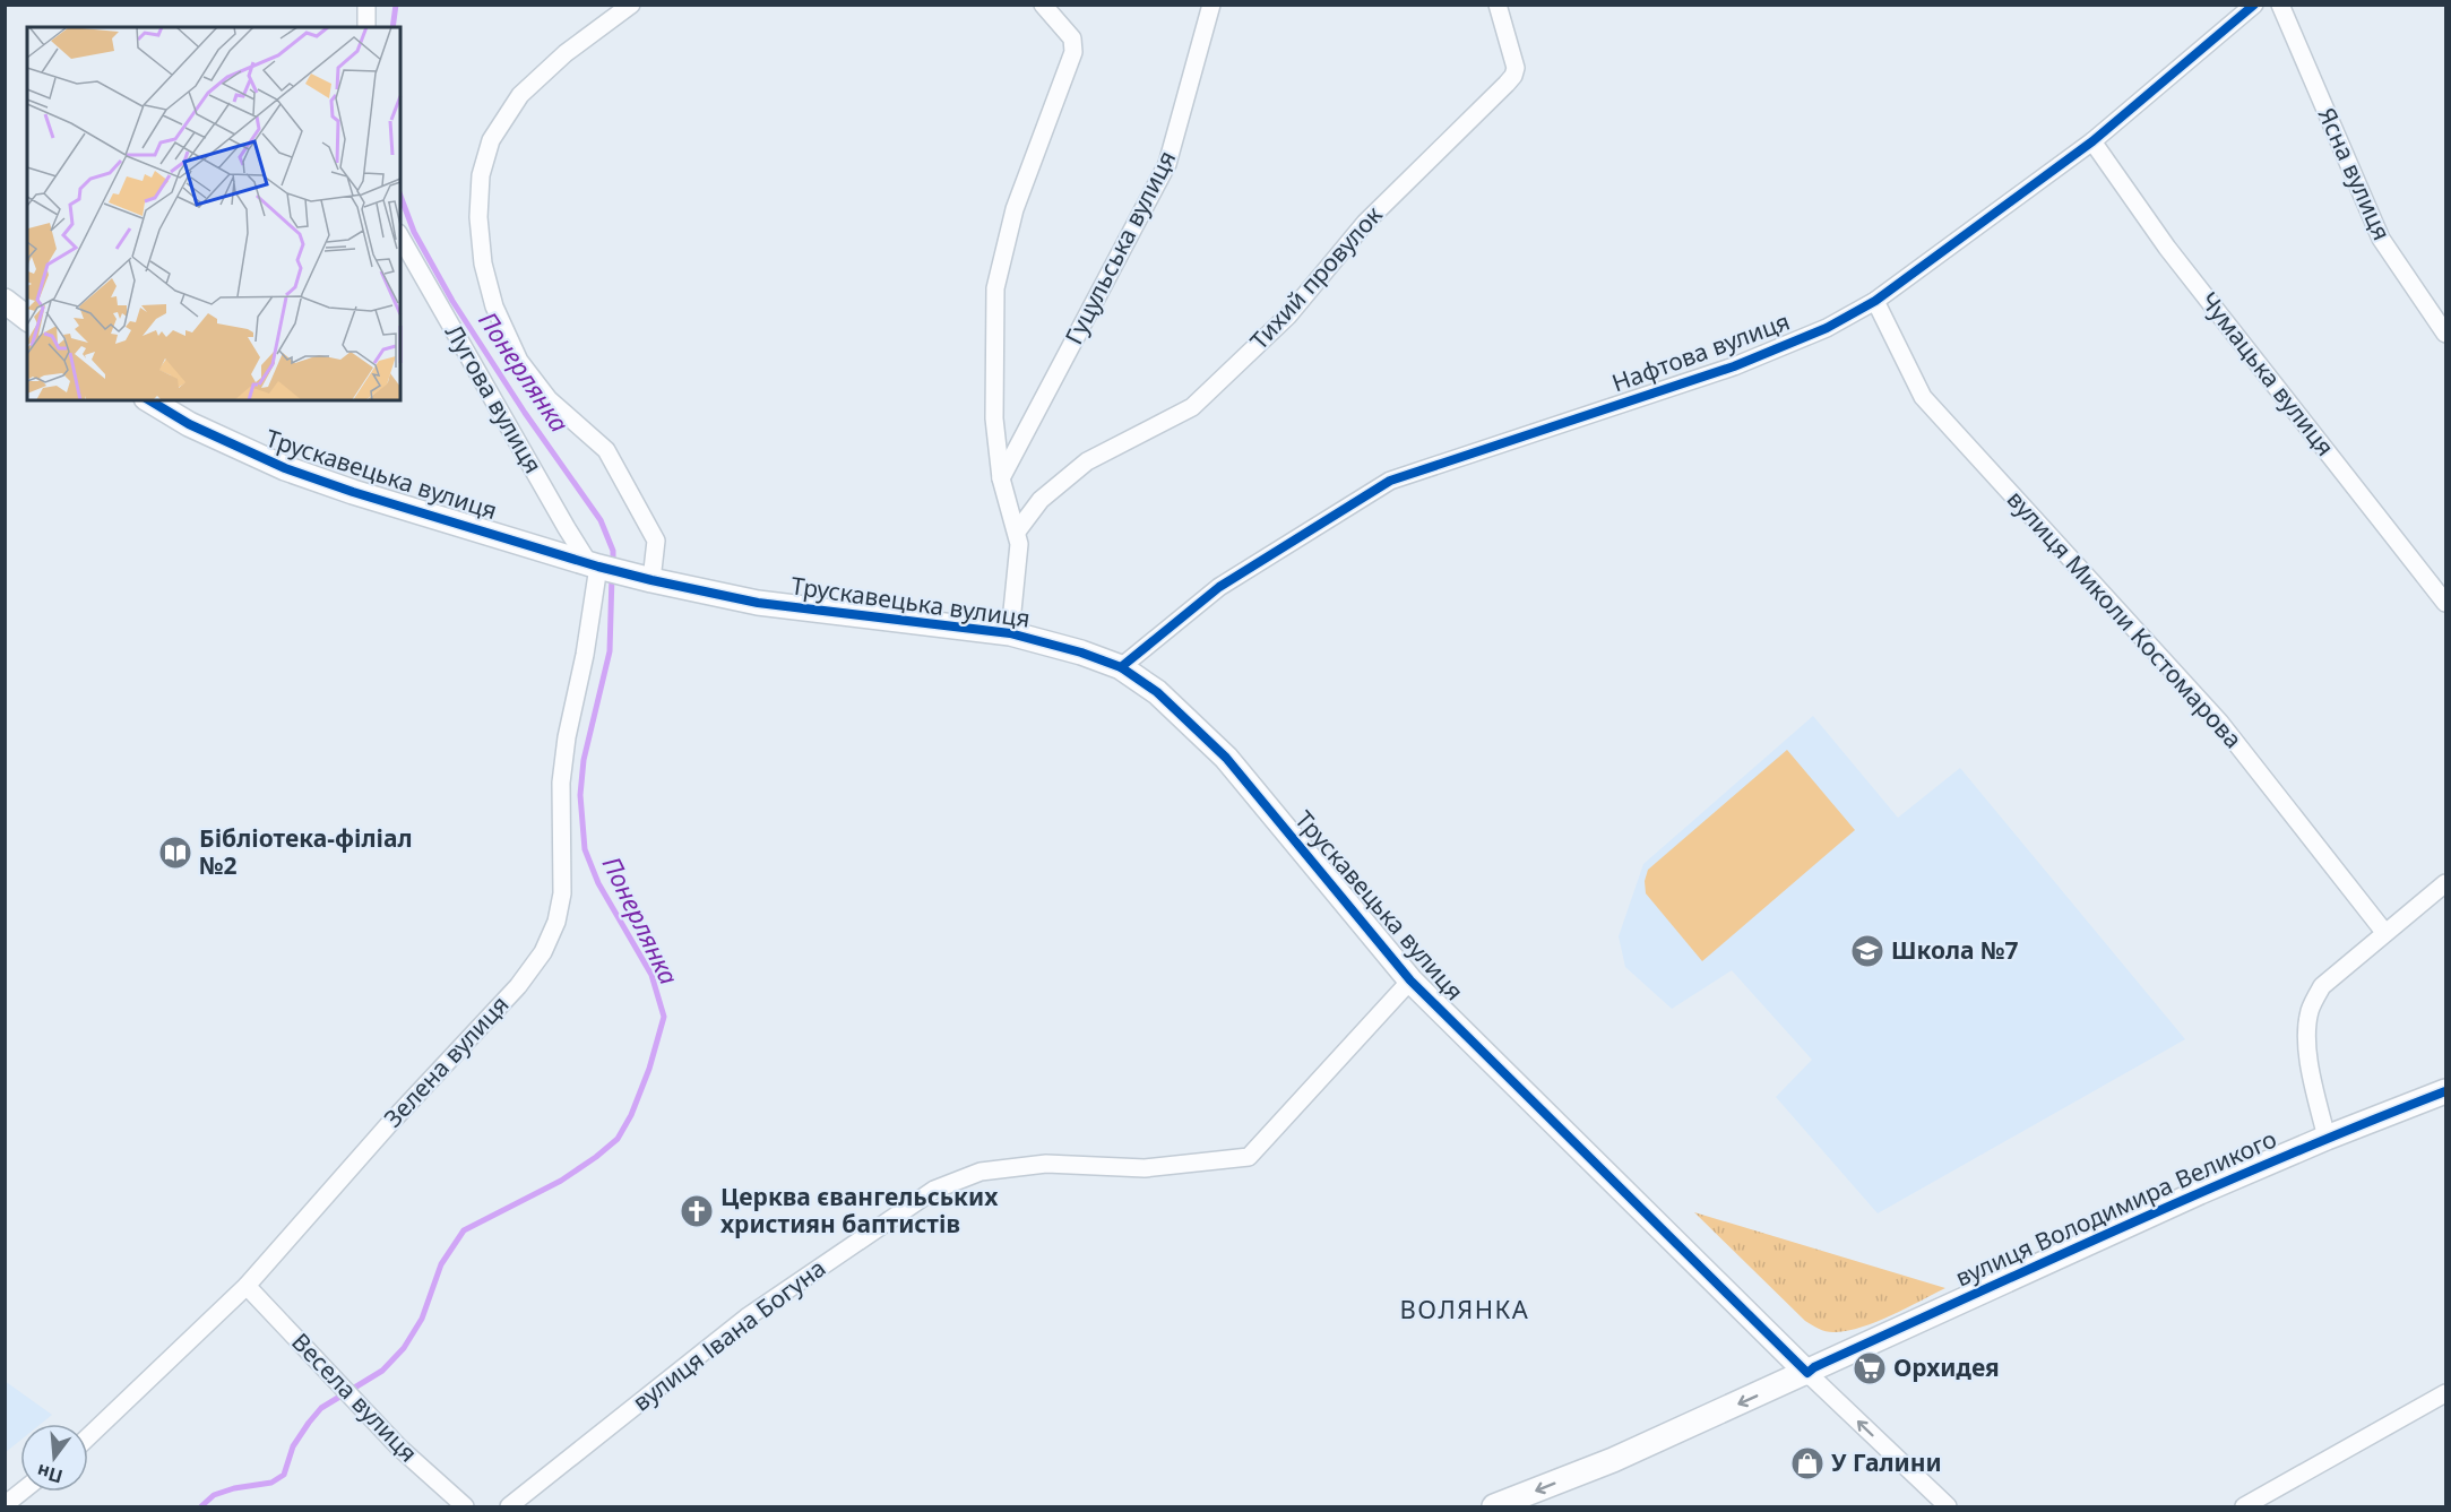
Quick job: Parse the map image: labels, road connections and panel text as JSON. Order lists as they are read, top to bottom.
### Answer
{
  "streets": {
    "main road": ["Трускавецька вулиця", "вулиця Володимира Великого"],
    "street": [
      "Ясна вулиця",
      "Гуцульська вулиця",
      "Тихий провулок",
      "Нафтова вулиця",
      "Чумацька вулиця",
      "Лугова вулиця",
      "вулиця Миколи Костомарова",
      "Зелена вулиця",
      "вулиця Івана Богуна",
      "Весела вулиця"
    ]
  },
  "crossings": [
    ["Нафтова вулиця", "Чумацька вулиця"],
    ["Нафтова вулиця", "Трускавецька вулиця"],
    ["Нафтова вулиця", "вулиця Миколи Костомарова"],
    ["Лугова вулиця", "Трускавецька вулиця"],
    ["Лугова вулиця", "Зелена вулиця"],
    ["Трускавецька вулиця", "Зелена вулиця"],
    ["Трускавецька вулиця", "вулиця Володимира Великого"],
    ["Трускавецька вулиця", "вулиця Івана Богуна"],
    ["Зелена вулиця", "Весела вулиця"]
  ],
  "districts": ["ВОЛЯНКА"],
  "water": ["Понерлянка"],
  "places": {
    "library": ["Бібліотека-філіал №2"],
    "school or university": ["Школа №7"],
    "church": ["Церква євангельських християн баптистів"],
    "supermarket": ["Орхидея"],
    "shop": ["У Галини"]
  },
  "north": "bottom"
}
